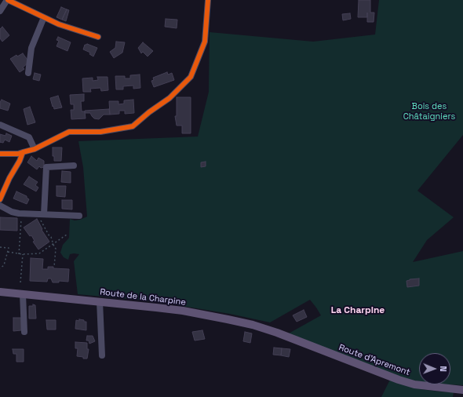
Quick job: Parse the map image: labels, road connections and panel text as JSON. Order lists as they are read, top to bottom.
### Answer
{
  "streets": {
    "main road": ["Route de la Charpine", "Route d'Apremont"]
  },
  "crossings": [
    ["Route de la Charpine", "Route d'Apremont"]
  ],
  "districts": ["La Charpine"],
  "parks": ["Bois des Châtaigniers"],
  "north": "right"
}
